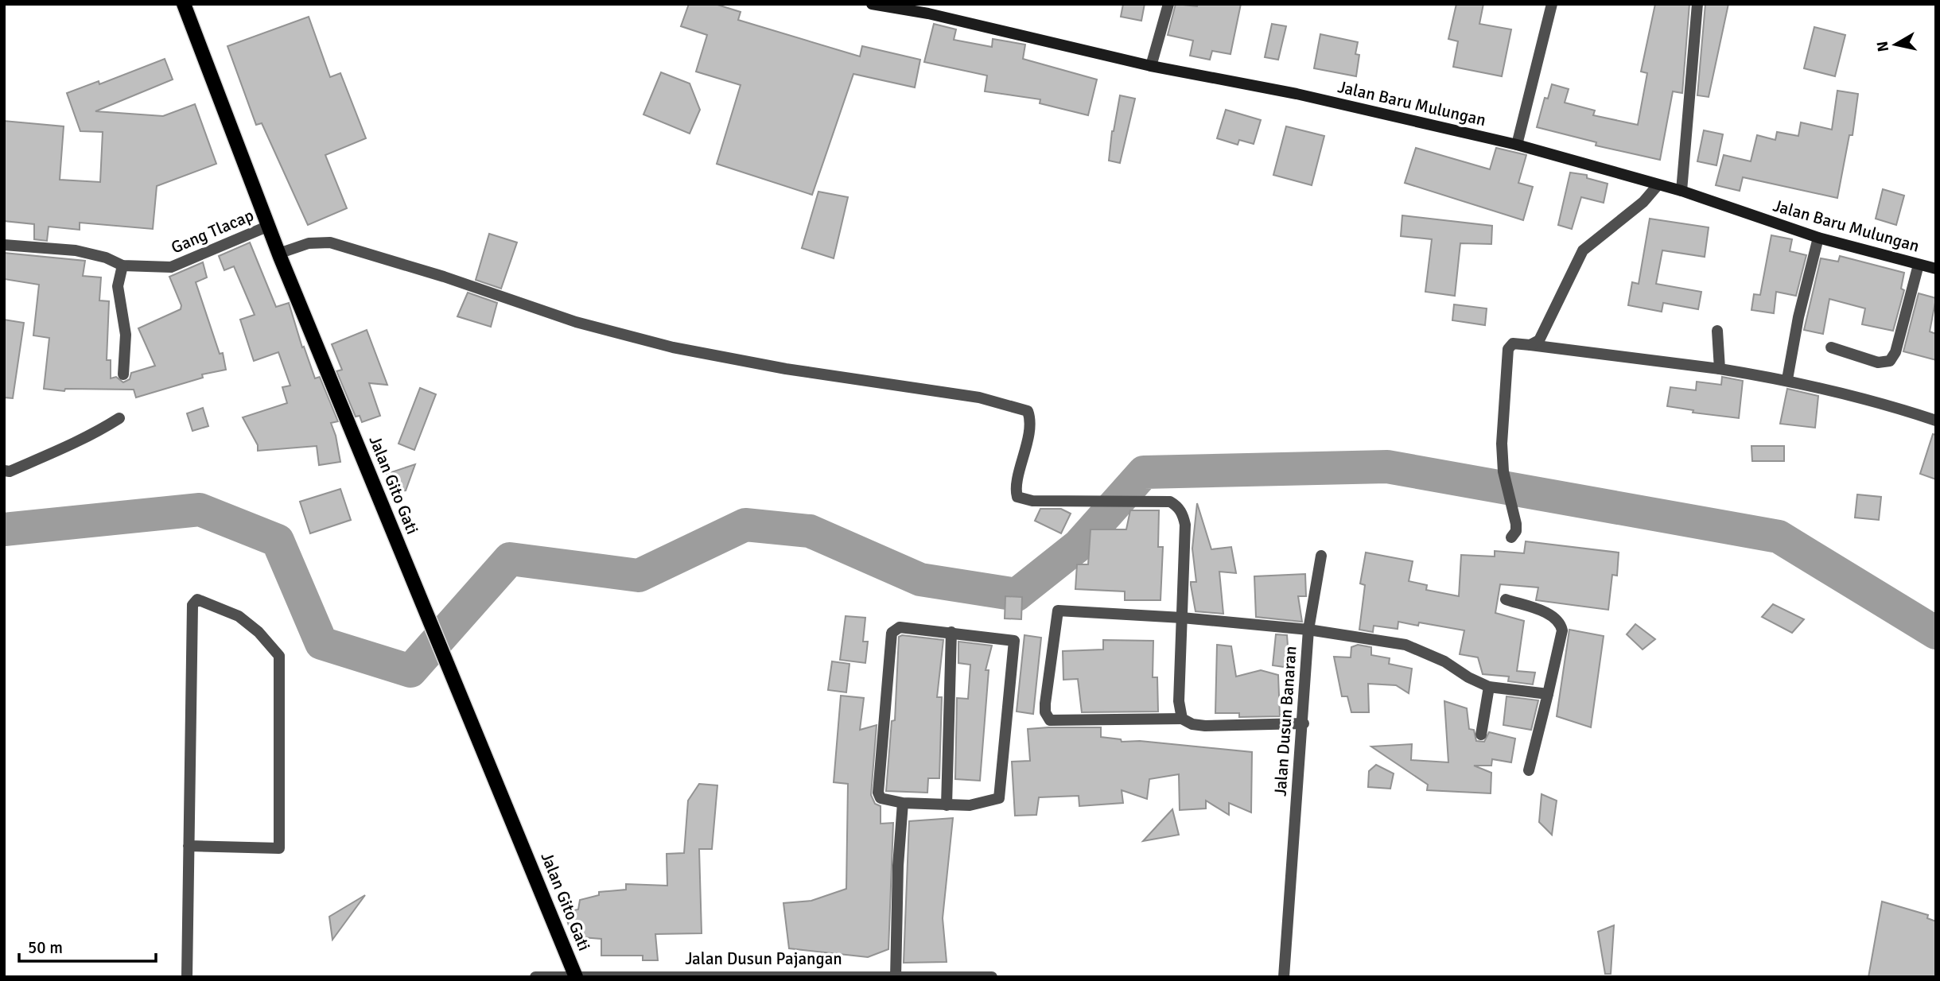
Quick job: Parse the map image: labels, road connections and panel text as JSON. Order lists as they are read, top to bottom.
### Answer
{
  "streets": {
    "main road": ["Jalan Baru Mulungan", "Jalan Gito Gati"],
    "street": ["Gang Tlacap", "Jalan Dusun Banaran", "Jalan Dusun Pajangan"]
  },
  "crossings": [
    ["Gang Tlacap", "Jalan Gito Gati"],
    ["Jalan Gito Gati", "Jalan Dusun Pajangan"]
  ],
  "scale_bar": "50 m",
  "north": "left"
}
